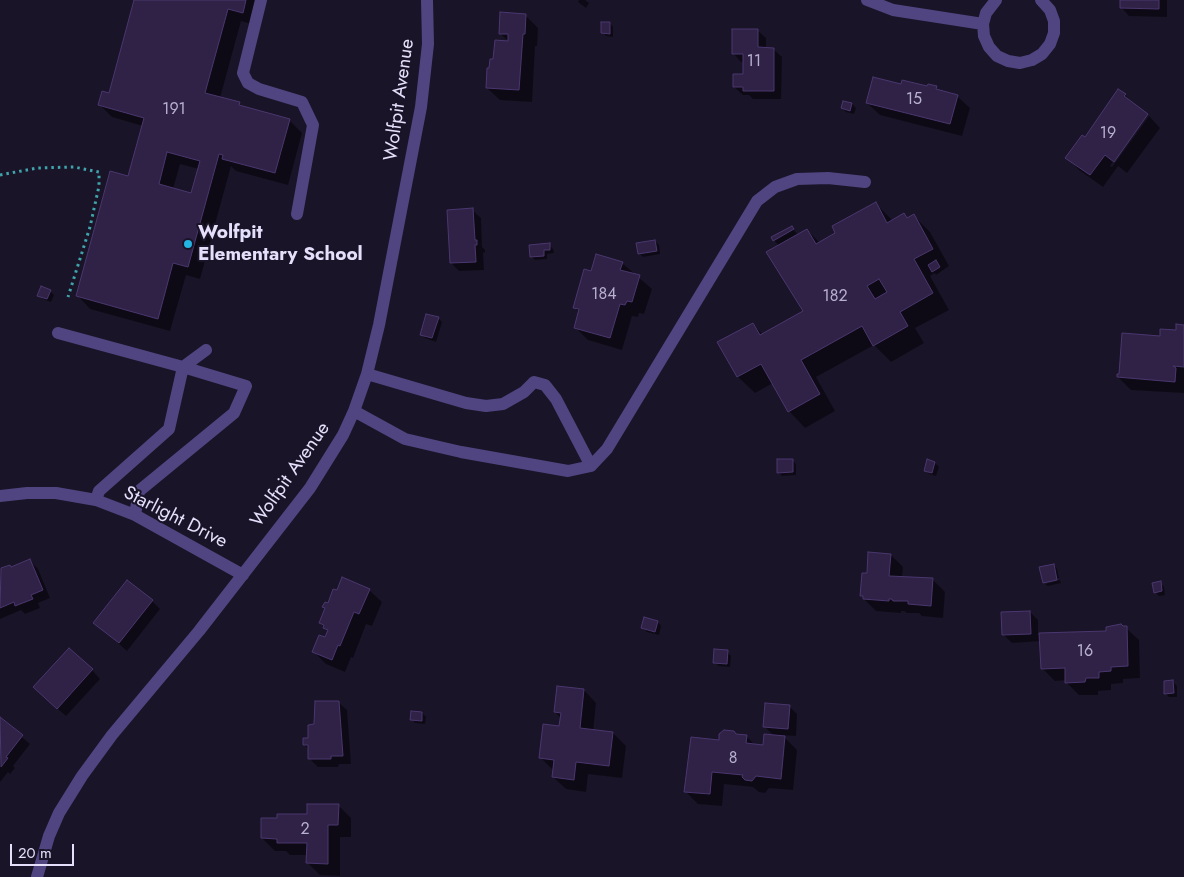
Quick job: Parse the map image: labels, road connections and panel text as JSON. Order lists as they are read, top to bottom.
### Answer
{
  "streets": {
    "street": ["Wolfpit Avenue", "Starlight Drive"]
  },
  "crossings": [
    ["Wolfpit Avenue", "Starlight Drive"]
  ],
  "places": ["Wolfpit Elementary School"],
  "house_numbers": [
    "11",
    "15",
    "191",
    "19",
    "184",
    "182",
    "16",
    "8",
    "2"
  ],
  "scale_bar": "20 m"
}
